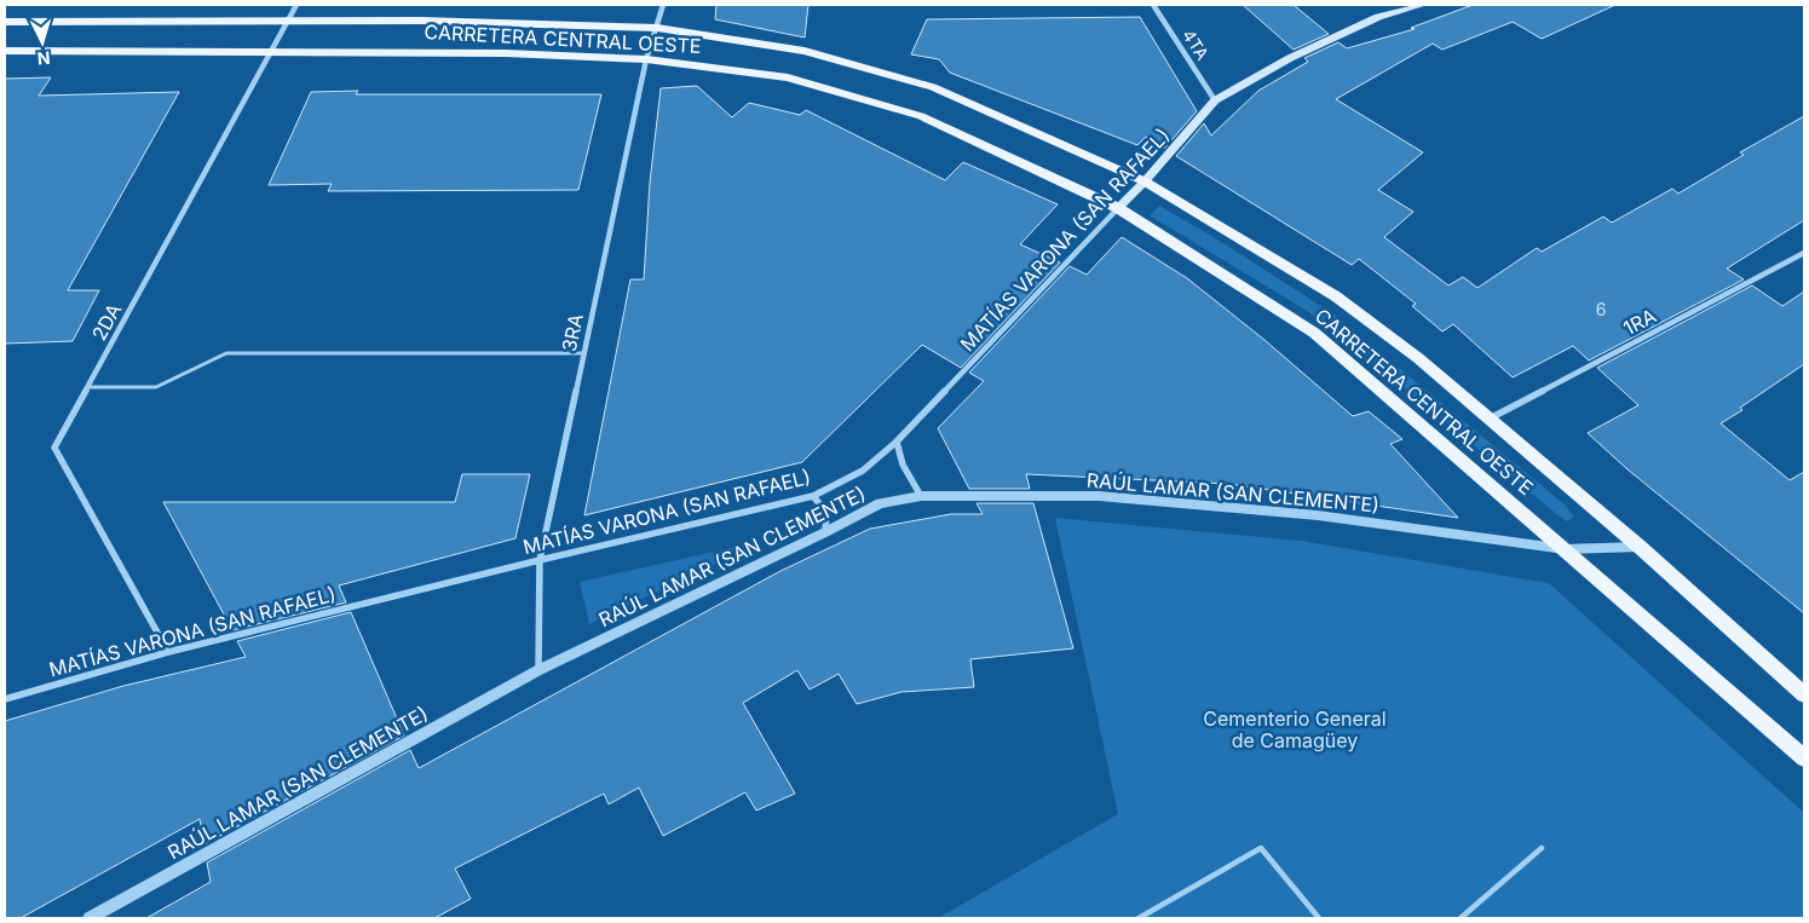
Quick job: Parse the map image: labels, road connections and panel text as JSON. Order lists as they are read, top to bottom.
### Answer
{
  "streets": {
    "main road": ["CARRETERA CENTRAL OESTE", "MATÍAS VARONA (SAN RAFAEL)"],
    "street": [
      "4TA",
      "2DA",
      "1RA",
      "3RA",
      "RAÚL LAMAR (SAN CLEMENTE)"
    ]
  },
  "crossings": [
    ["CARRETERA CENTRAL OESTE", "MATÍAS VARONA (SAN RAFAEL)"],
    ["CARRETERA CENTRAL OESTE", "2DA"],
    ["CARRETERA CENTRAL OESTE", "1RA"],
    ["CARRETERA CENTRAL OESTE", "3RA"],
    ["CARRETERA CENTRAL OESTE", "RAÚL LAMAR (SAN CLEMENTE)"],
    ["4TA", "MATÍAS VARONA (SAN RAFAEL)"],
    ["MATÍAS VARONA (SAN RAFAEL)", "2DA"],
    ["MATÍAS VARONA (SAN RAFAEL)", "3RA"],
    ["3RA", "RAÚL LAMAR (SAN CLEMENTE)"]
  ],
  "parks": ["Cementerio General de Camagüey"],
  "house_numbers": ["6"],
  "north": "bottom"
}
